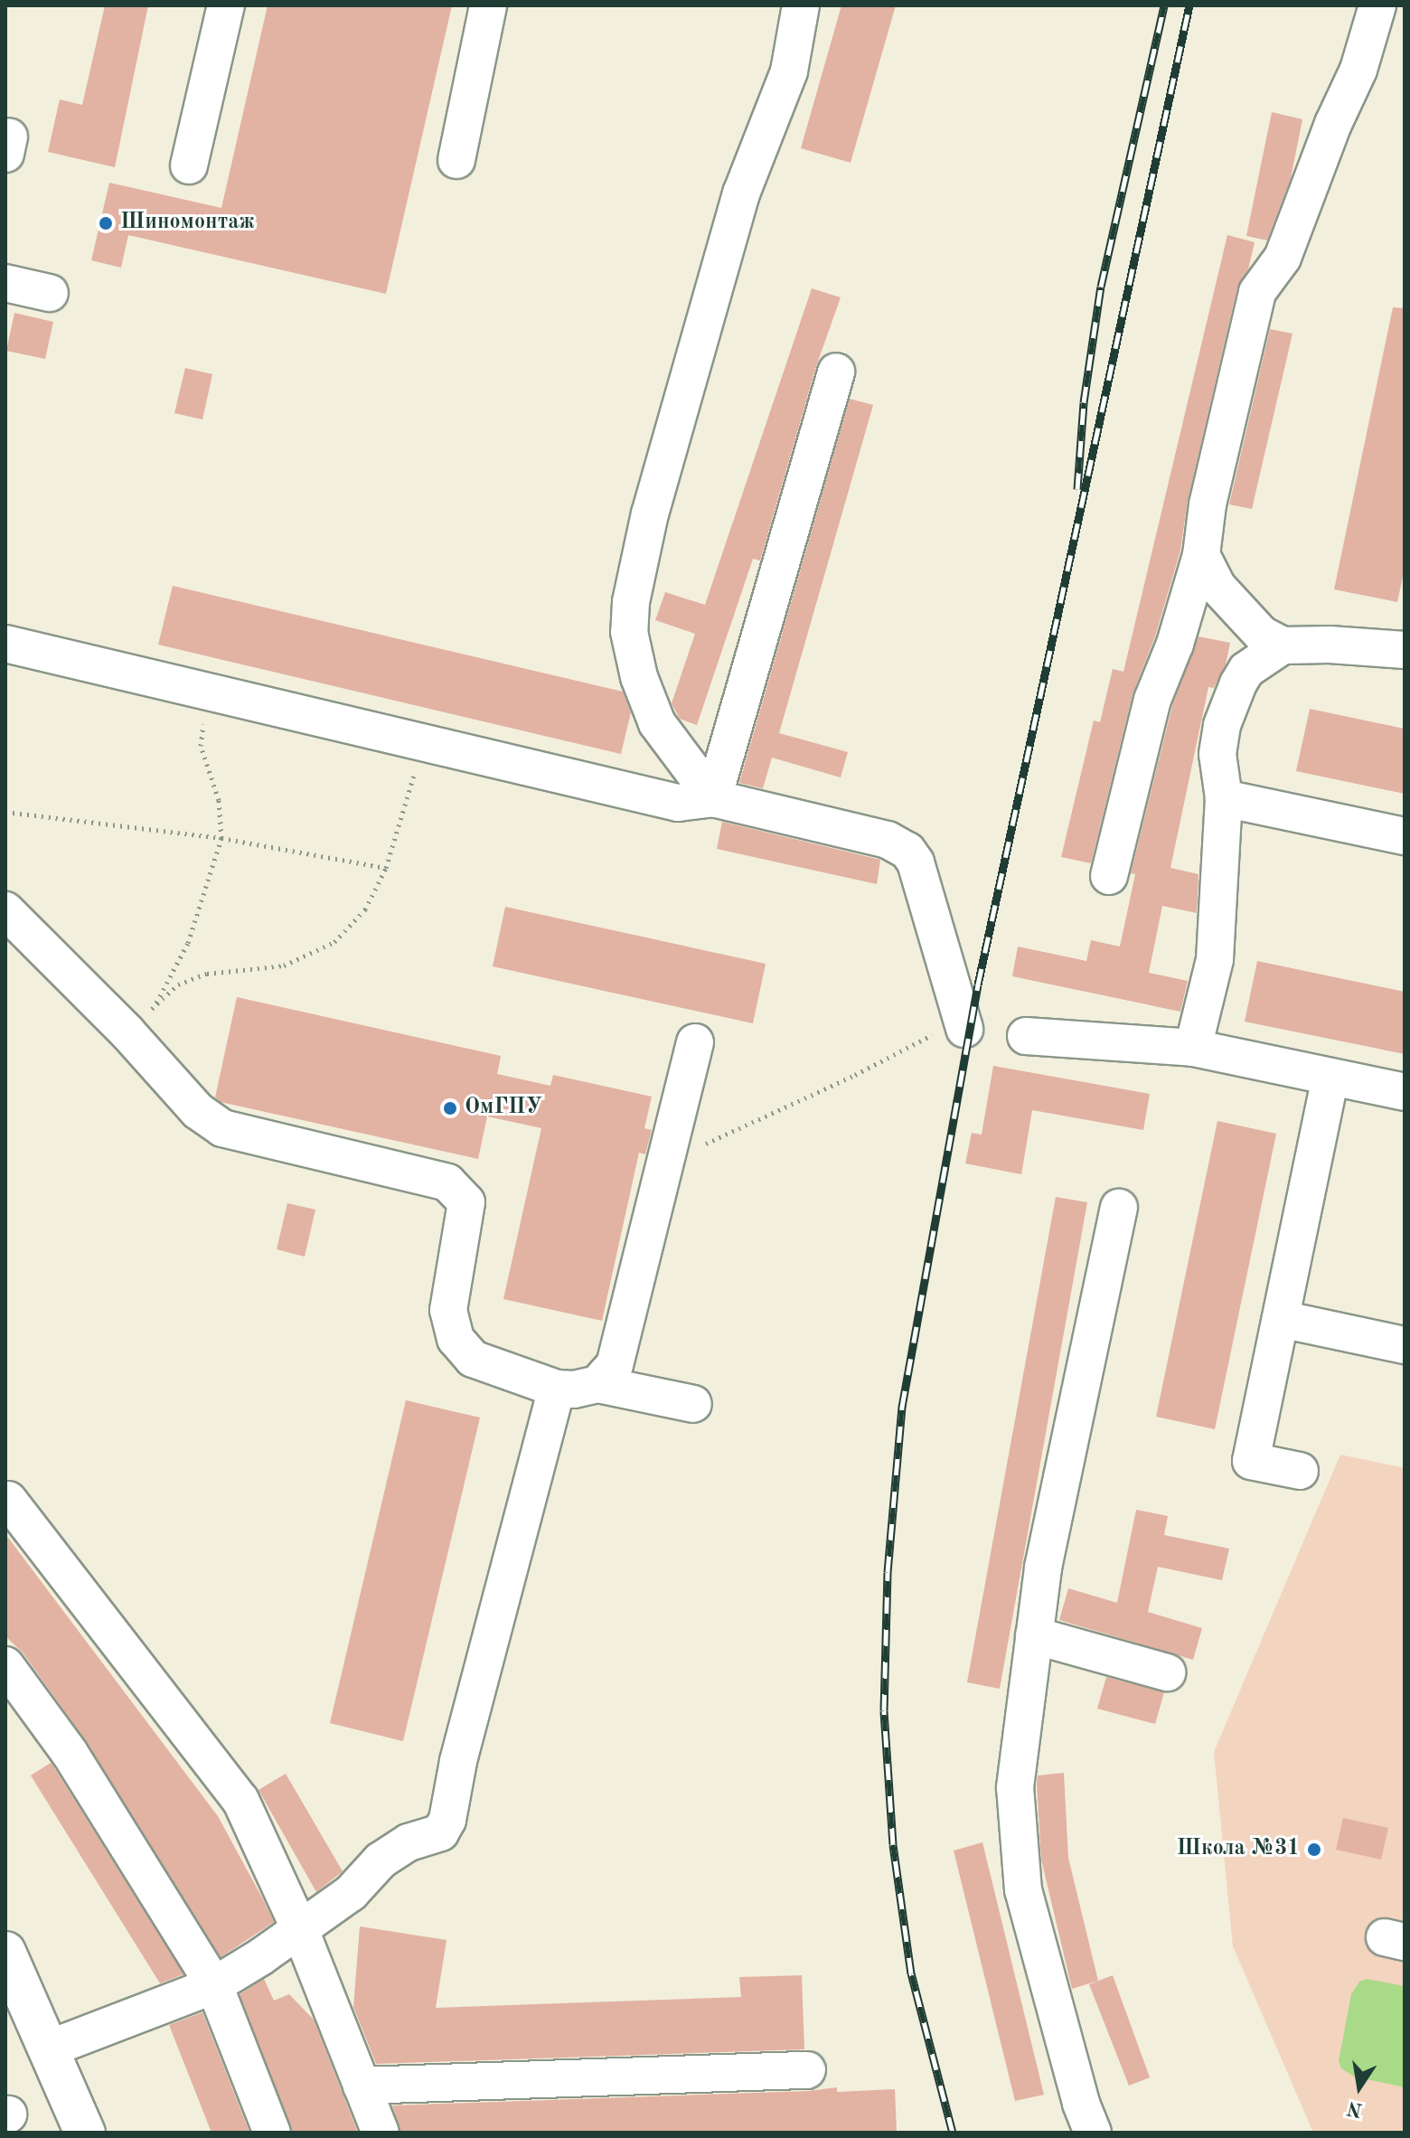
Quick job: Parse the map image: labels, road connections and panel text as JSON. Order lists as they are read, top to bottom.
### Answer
{
  "places": ["Шиномонтаж", "ОмГПУ", "Школа №31"],
  "north": "bottom"
}
